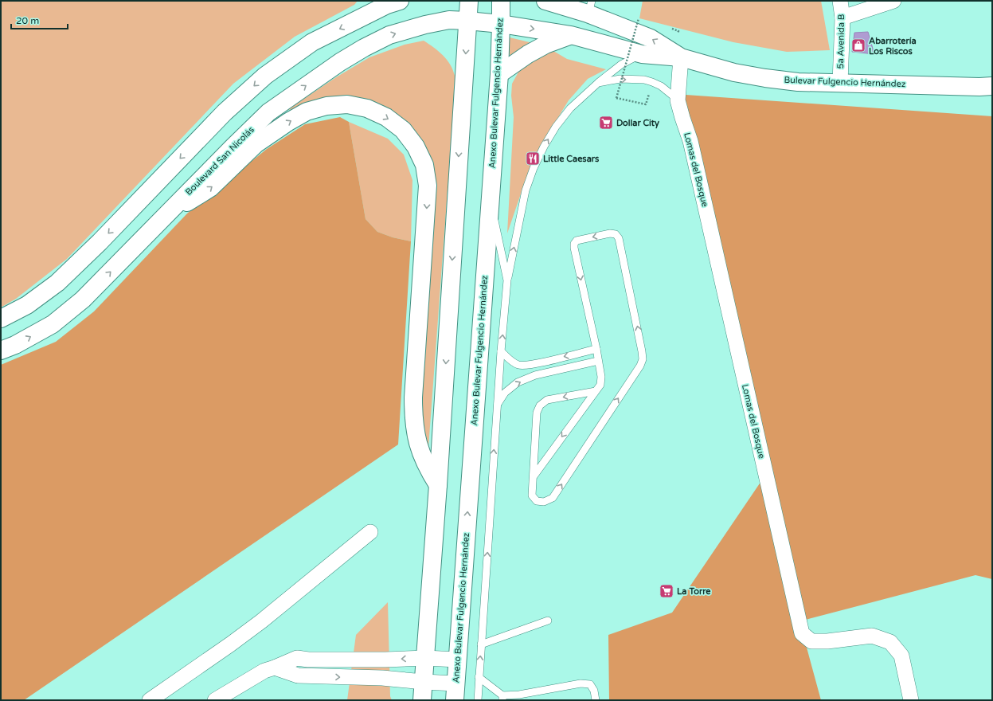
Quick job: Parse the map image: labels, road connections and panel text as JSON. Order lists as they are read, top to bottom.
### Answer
{
  "streets": {
    "main road": ["Bulevar Fulgencio Hernández", "Anexo Bulevar Fulgencio Hernández", "Boulevard San Nicolás"],
    "street": ["5a Avenida B", "Lomas del Bosque"]
  },
  "crossings": [
    ["5a Avenida B", "Bulevar Fulgencio Hernández"],
    ["Bulevar Fulgencio Hernández", "Anexo Bulevar Fulgencio Hernández"],
    ["Bulevar Fulgencio Hernández", "Boulevard San Nicolás"],
    ["Bulevar Fulgencio Hernández", "Lomas del Bosque"]
  ],
  "places": {
    "shop": ["Abarrotería Los Riscos"],
    "supermarket": ["Dollar City", "La Torre"],
    "restaurant": ["Little Caesars"]
  },
  "scale_bar": "20 m"
}
